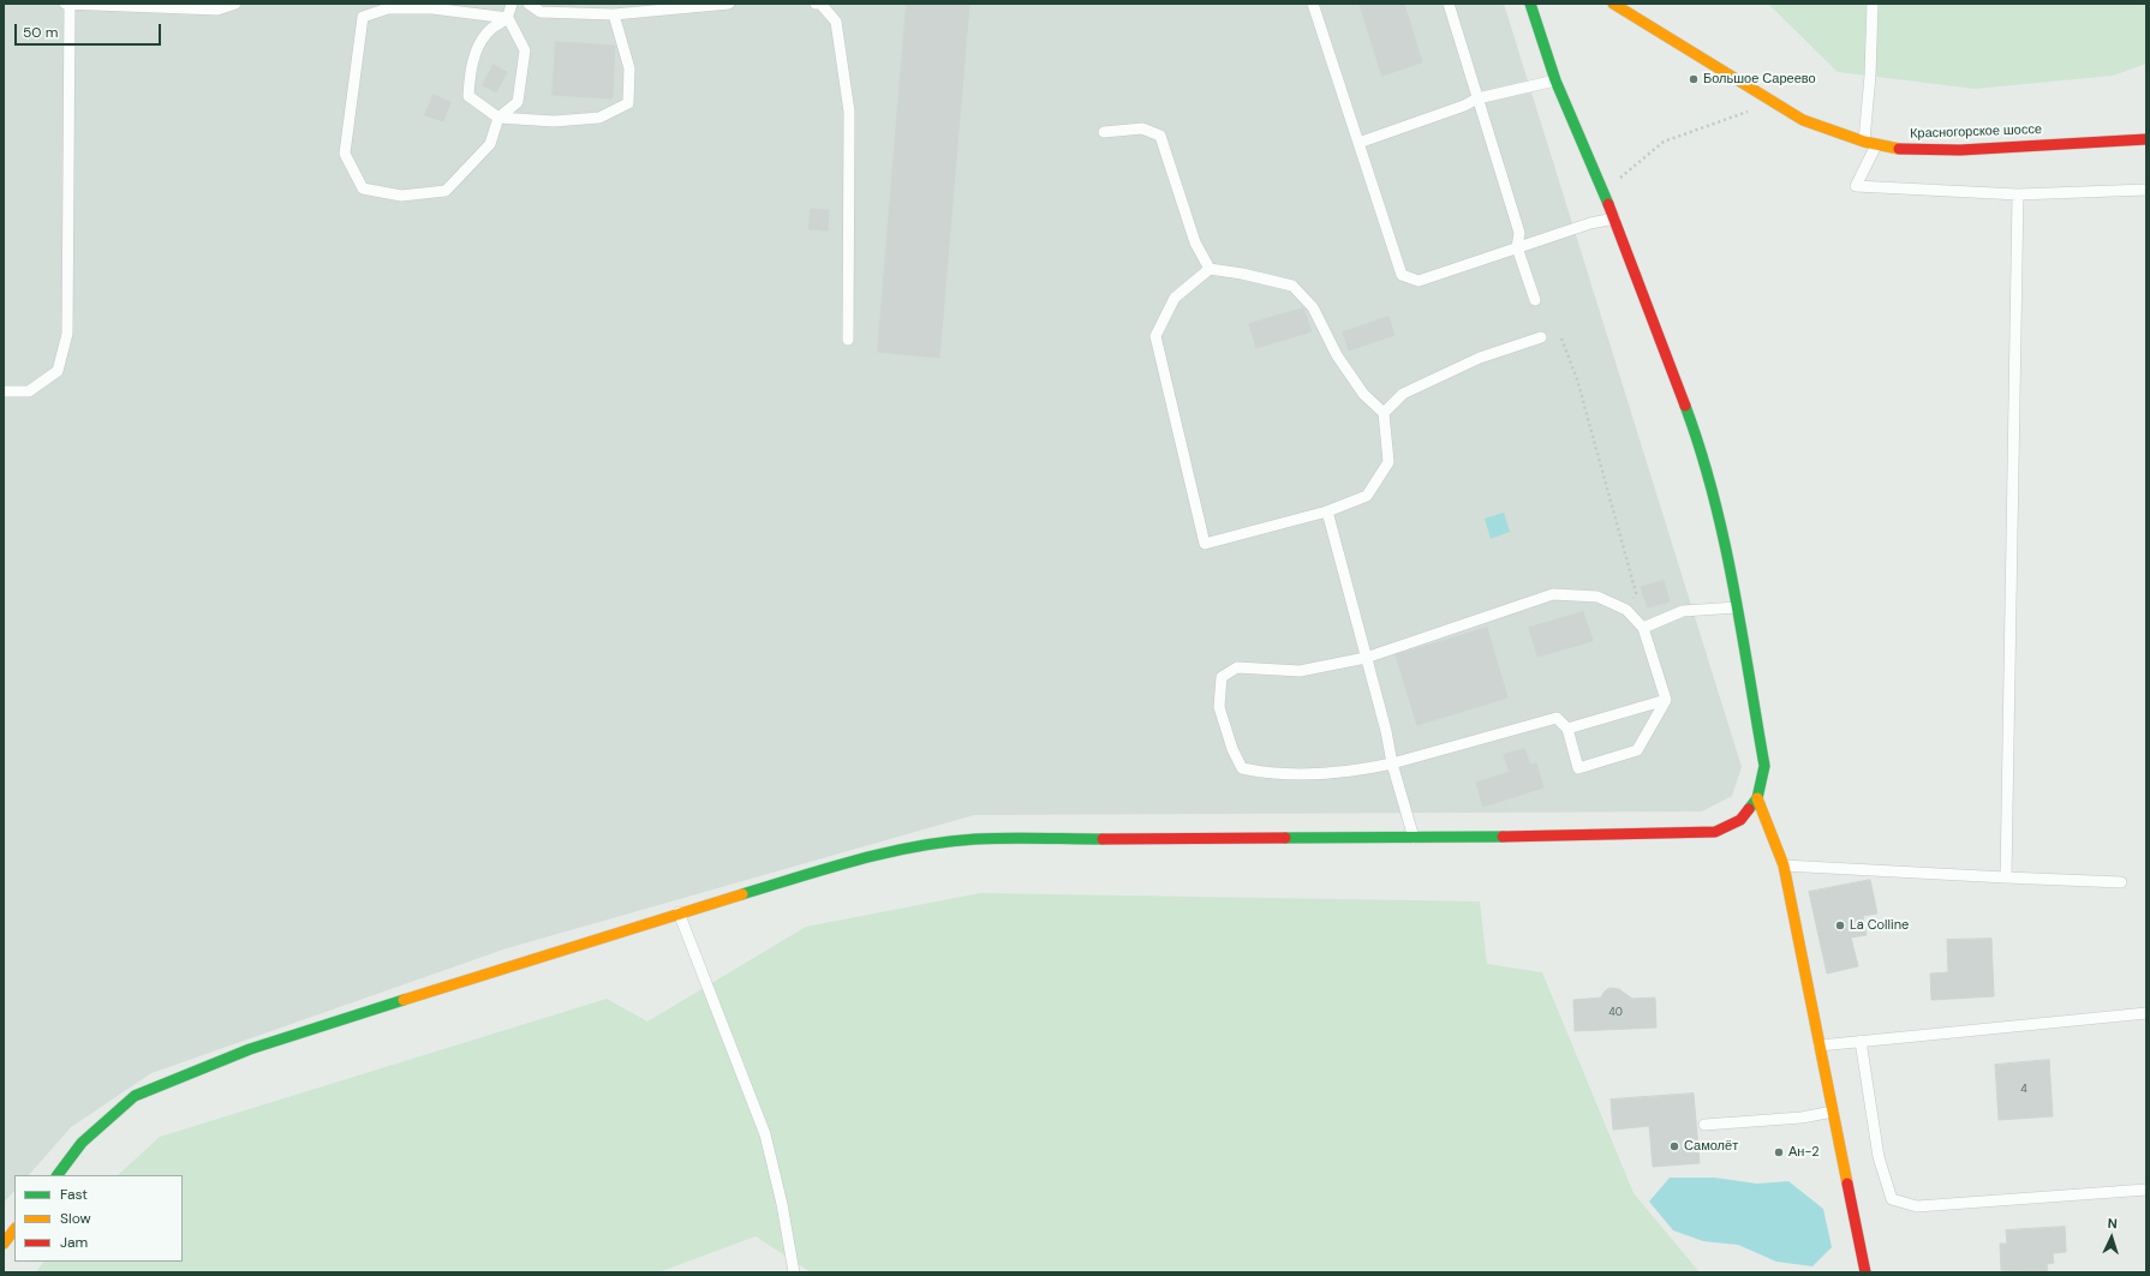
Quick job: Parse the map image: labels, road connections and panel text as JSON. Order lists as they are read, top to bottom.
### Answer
{
  "streets": {
    "street": ["Красногорское шоссе"]
  },
  "places": [
    "Большое Сареево",
    "La Colline",
    "Самолёт",
    "Ан-2"
  ],
  "house_numbers": ["40", "4"],
  "legend": ["Fast", "Slow", "Jam"],
  "scale_bar": "50 m",
  "north": "top"
}
